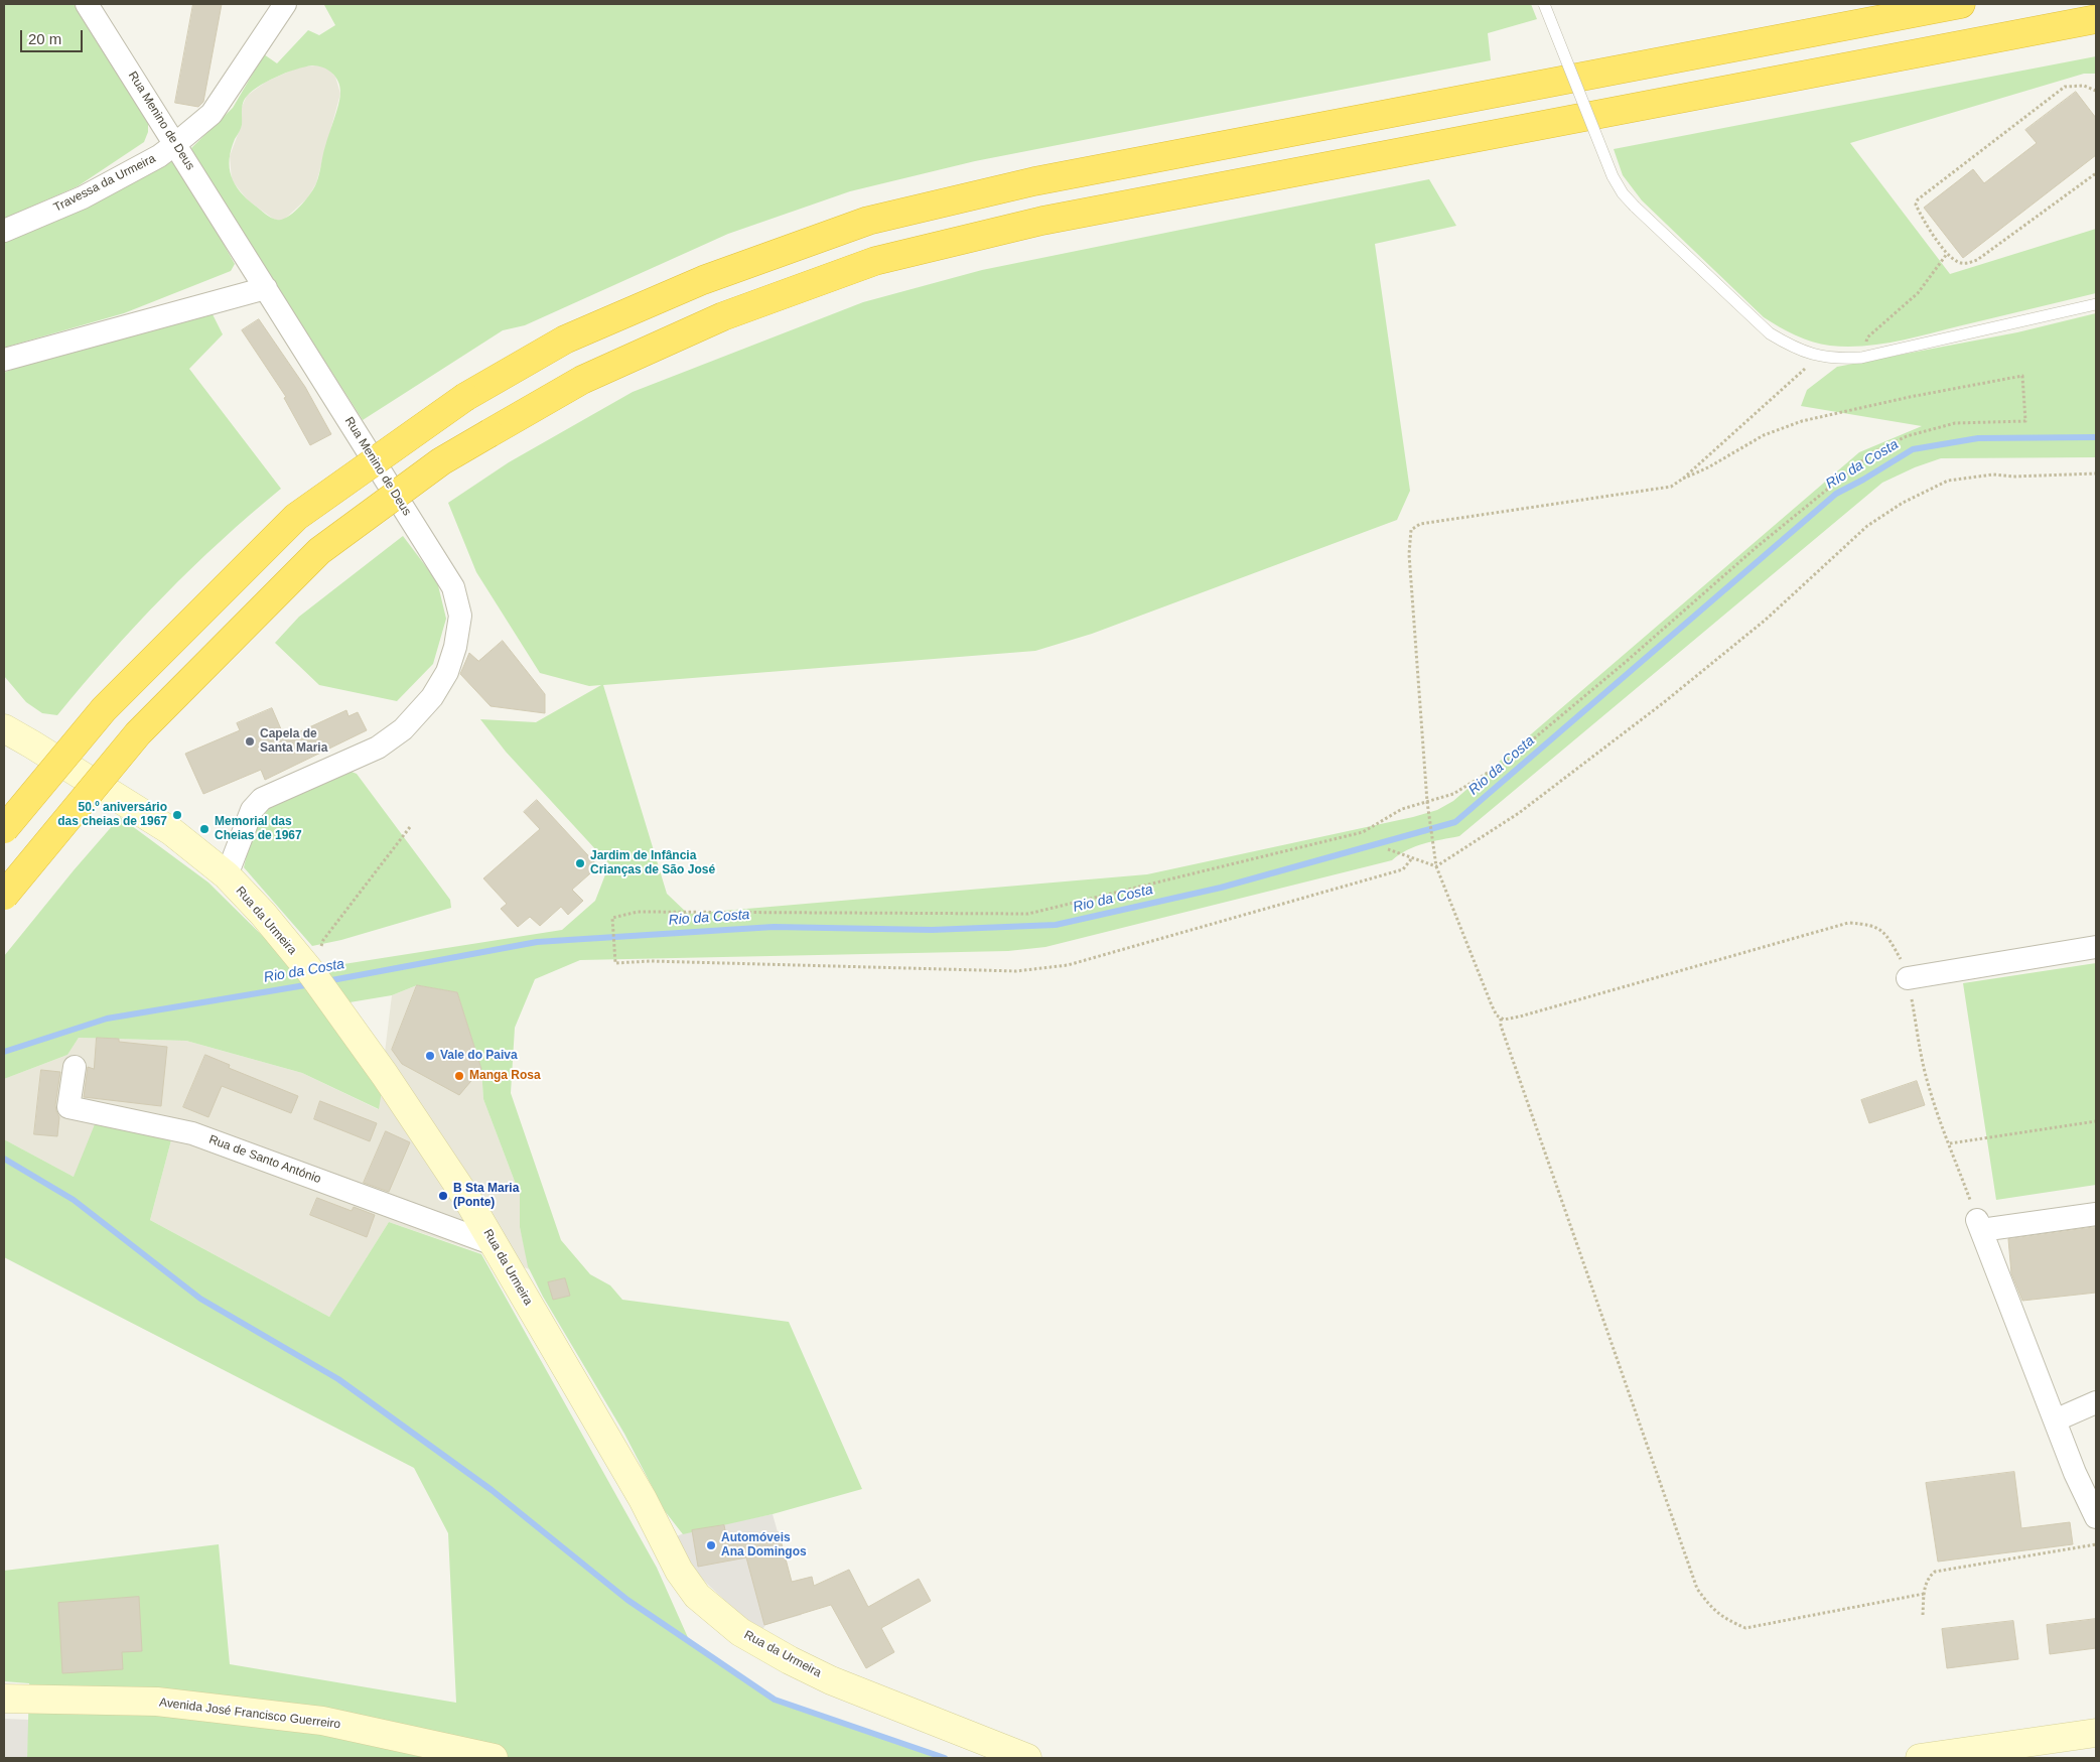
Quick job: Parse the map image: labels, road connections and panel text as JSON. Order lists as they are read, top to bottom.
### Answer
{
  "streets": {
    "street": [
      "Rua Menino de Deus",
      "Travessa da Urmeira",
      "Rua da Urmeira",
      "Rua de Santo António",
      "Avenida José Francisco Guerreiro"
    ]
  },
  "crossings": [
    ["Rua Menino de Deus", "Travessa da Urmeira"],
    ["Rua Menino de Deus", "Rua da Urmeira"],
    ["Rua da Urmeira", "Rua de Santo António"]
  ],
  "water": ["Rio da Costa"],
  "places": [
    "Capela de Santa Maria",
    "50.º aniversário das cheias de 1967",
    "Memorial das Cheias de 1967",
    "Jardim de Infância Crianças de São José",
    "Vale do Paiva",
    "Manga Rosa",
    "B Sta Maria (Ponte)",
    "Automóveis Ana Domingos"
  ],
  "scale_bar": "20 m"
}
